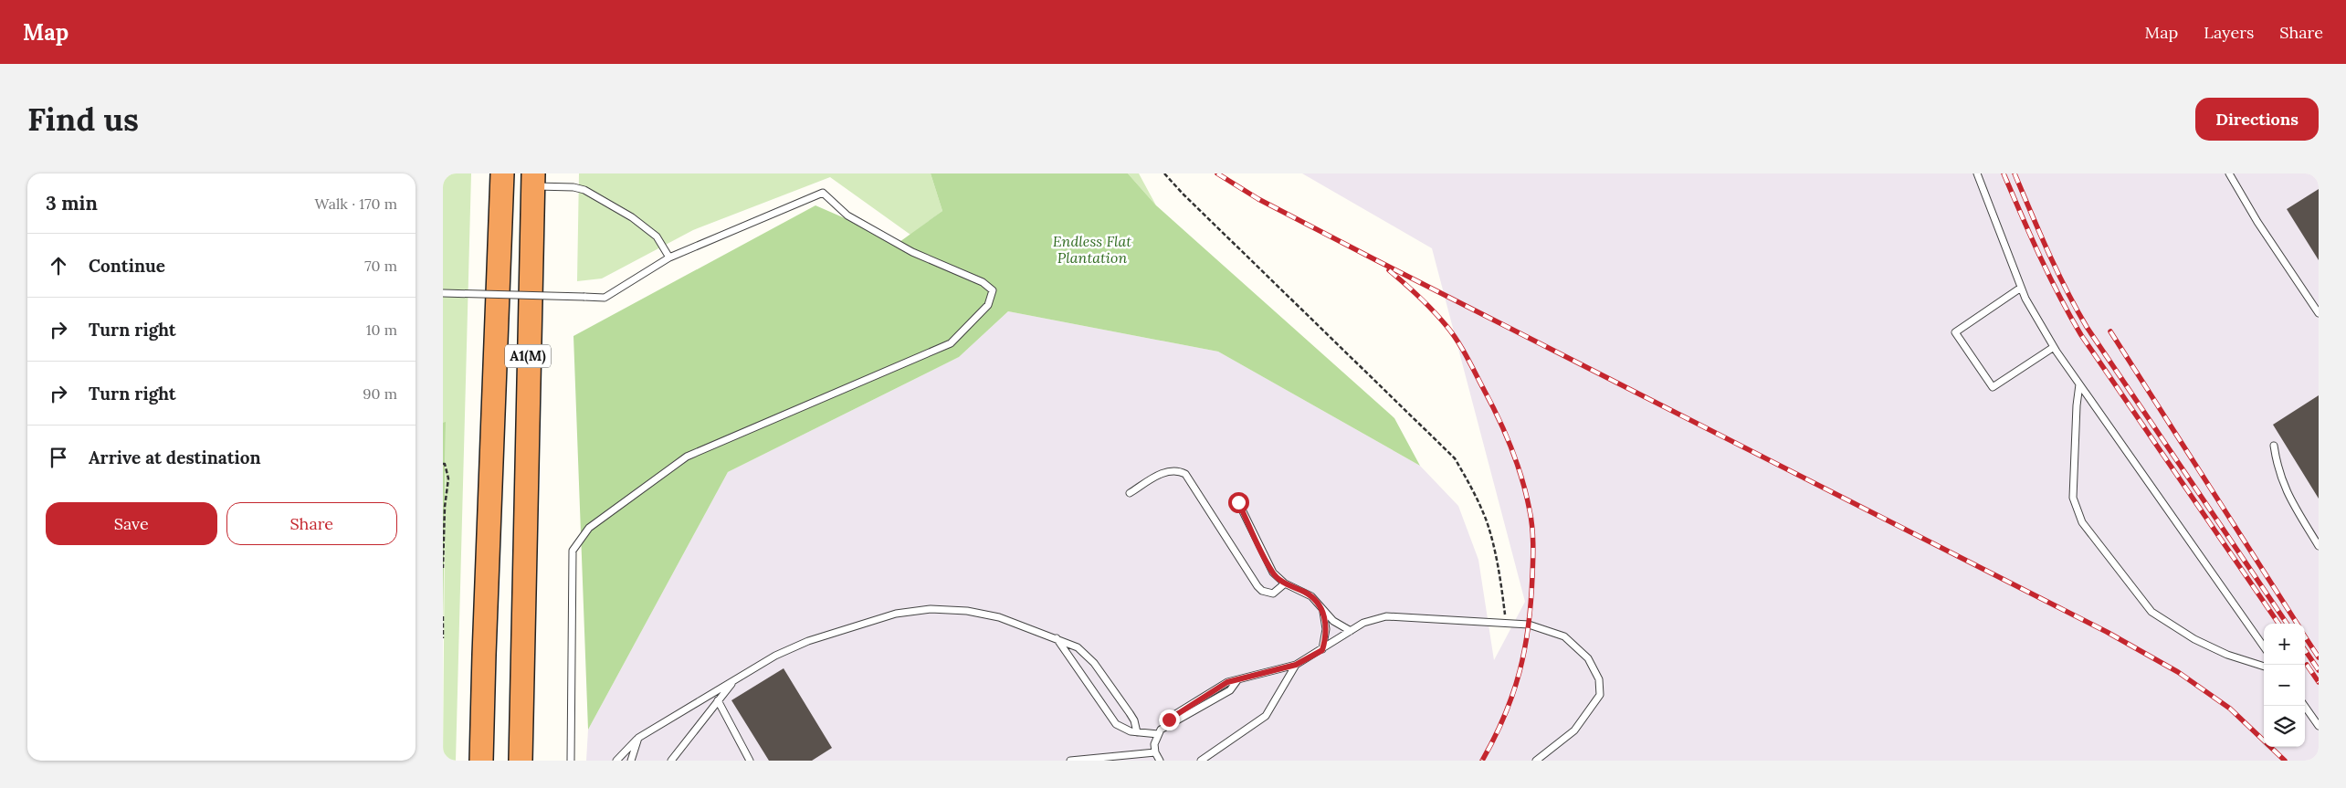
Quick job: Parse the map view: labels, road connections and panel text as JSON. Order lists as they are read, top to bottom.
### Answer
{
  "streets": {
    "highway": ["A1(M)"]
  },
  "parks": ["Endless Flat Plantation"],
  "page": {
    "header": "Map",
    "nav": ["Map", "Layers", "Share"],
    "buttons": [
      "Directions",
      ["Save", "Share"]
    ],
    "title": "Find us",
    "heading": ["3 min", "Walk · 170 m"],
    "list": [
      ["Continue", "70 m"],
      ["Turn right", "10 m"],
      ["Turn right", "90 m"],
      "Arrive at destination"
    ],
    "map_buttons": ["+", "−"]
  }
}
